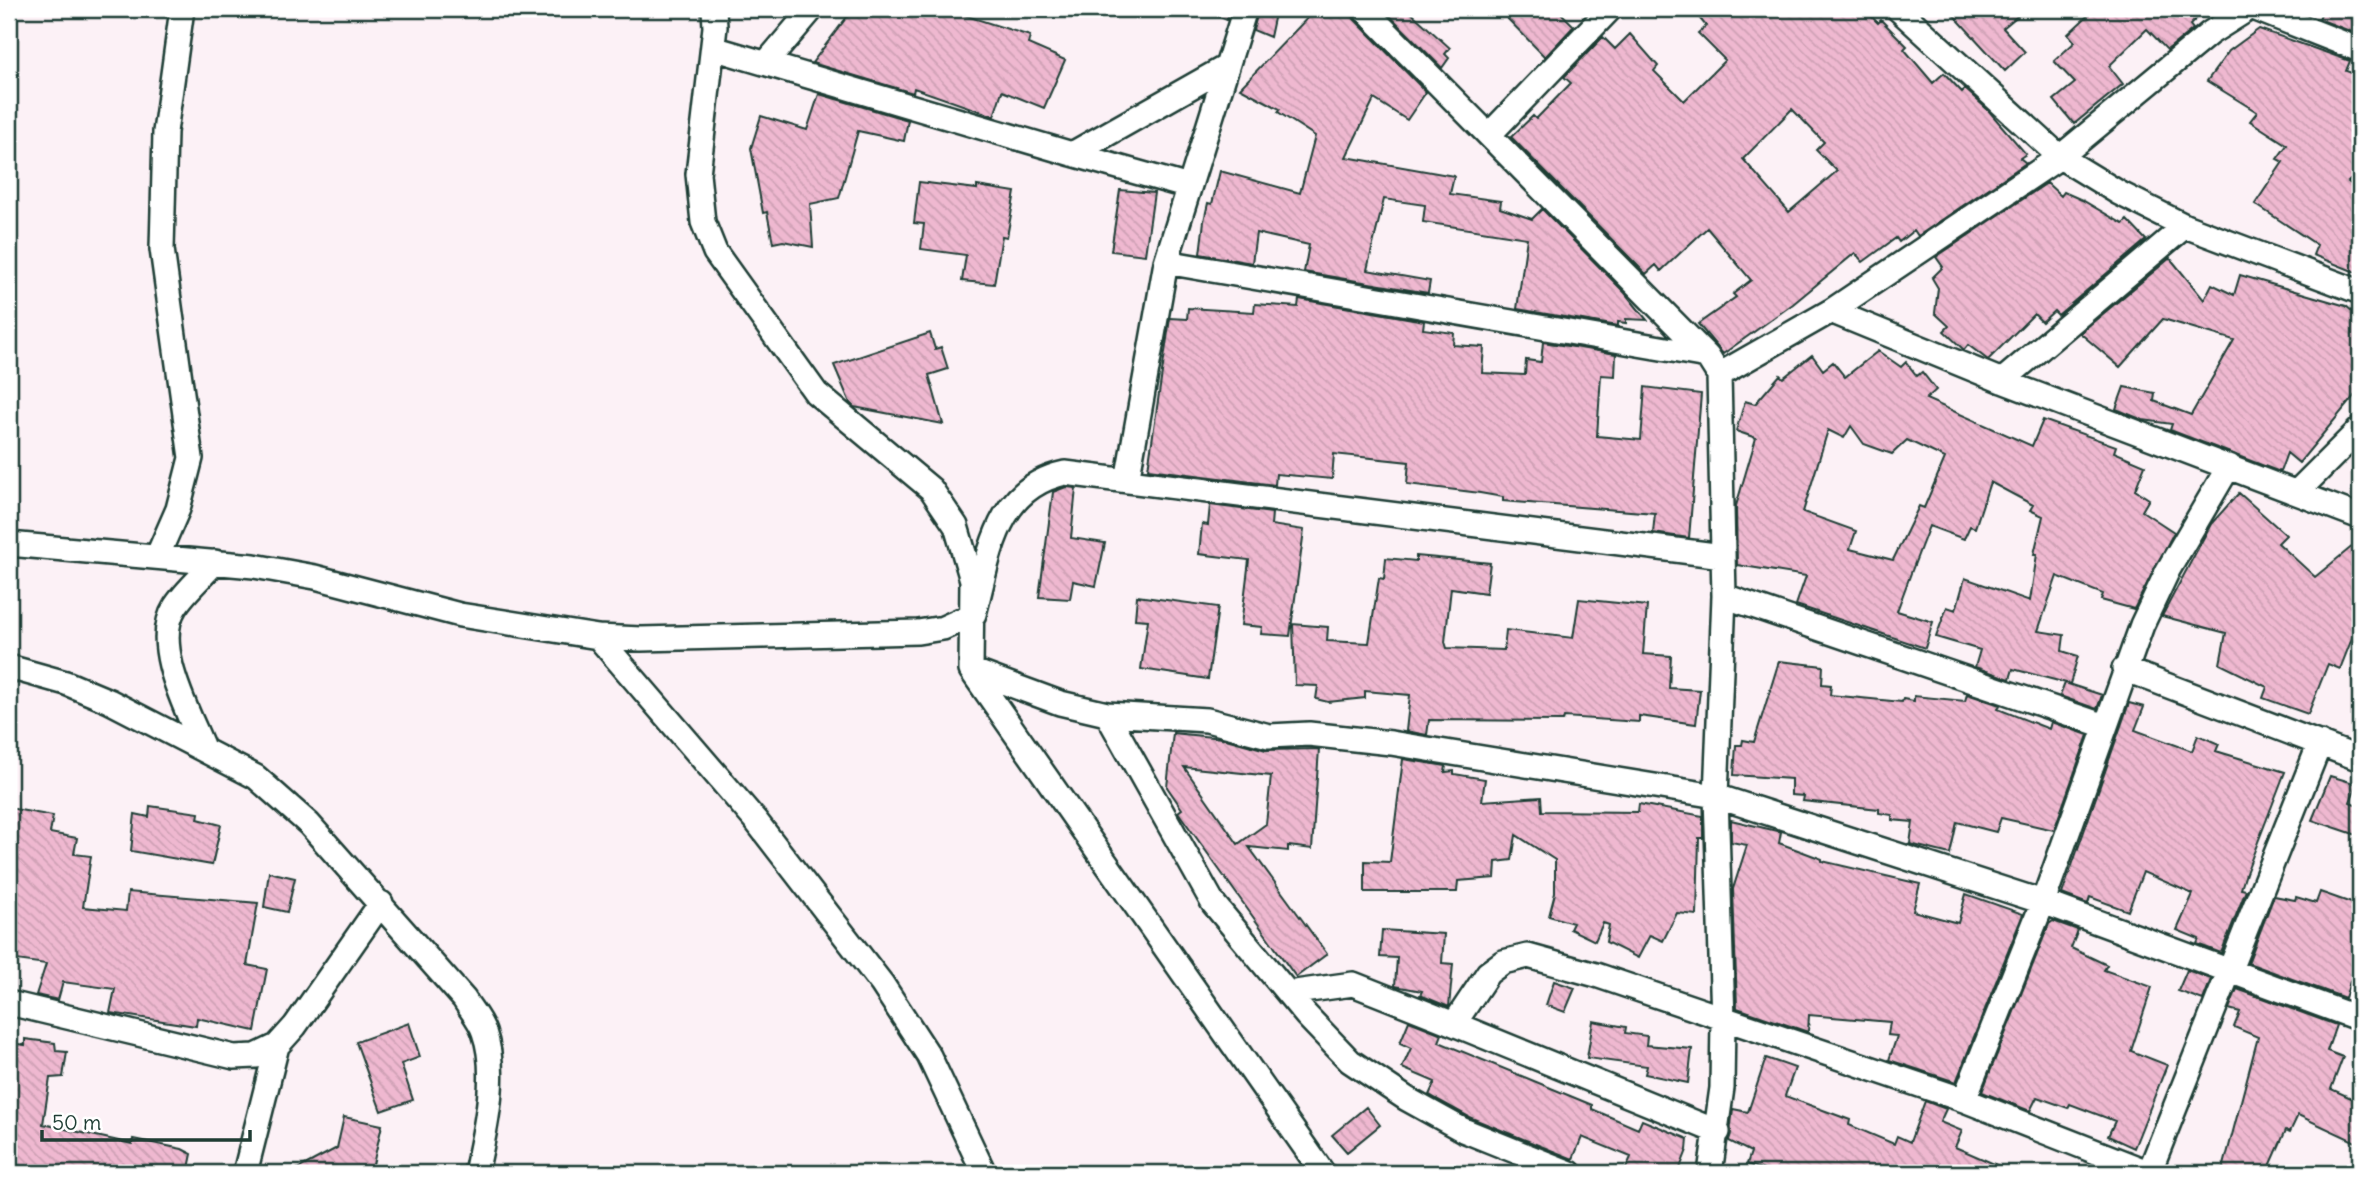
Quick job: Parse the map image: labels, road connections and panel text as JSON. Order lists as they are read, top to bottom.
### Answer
{
  "scale_bar": "50 m"
}
